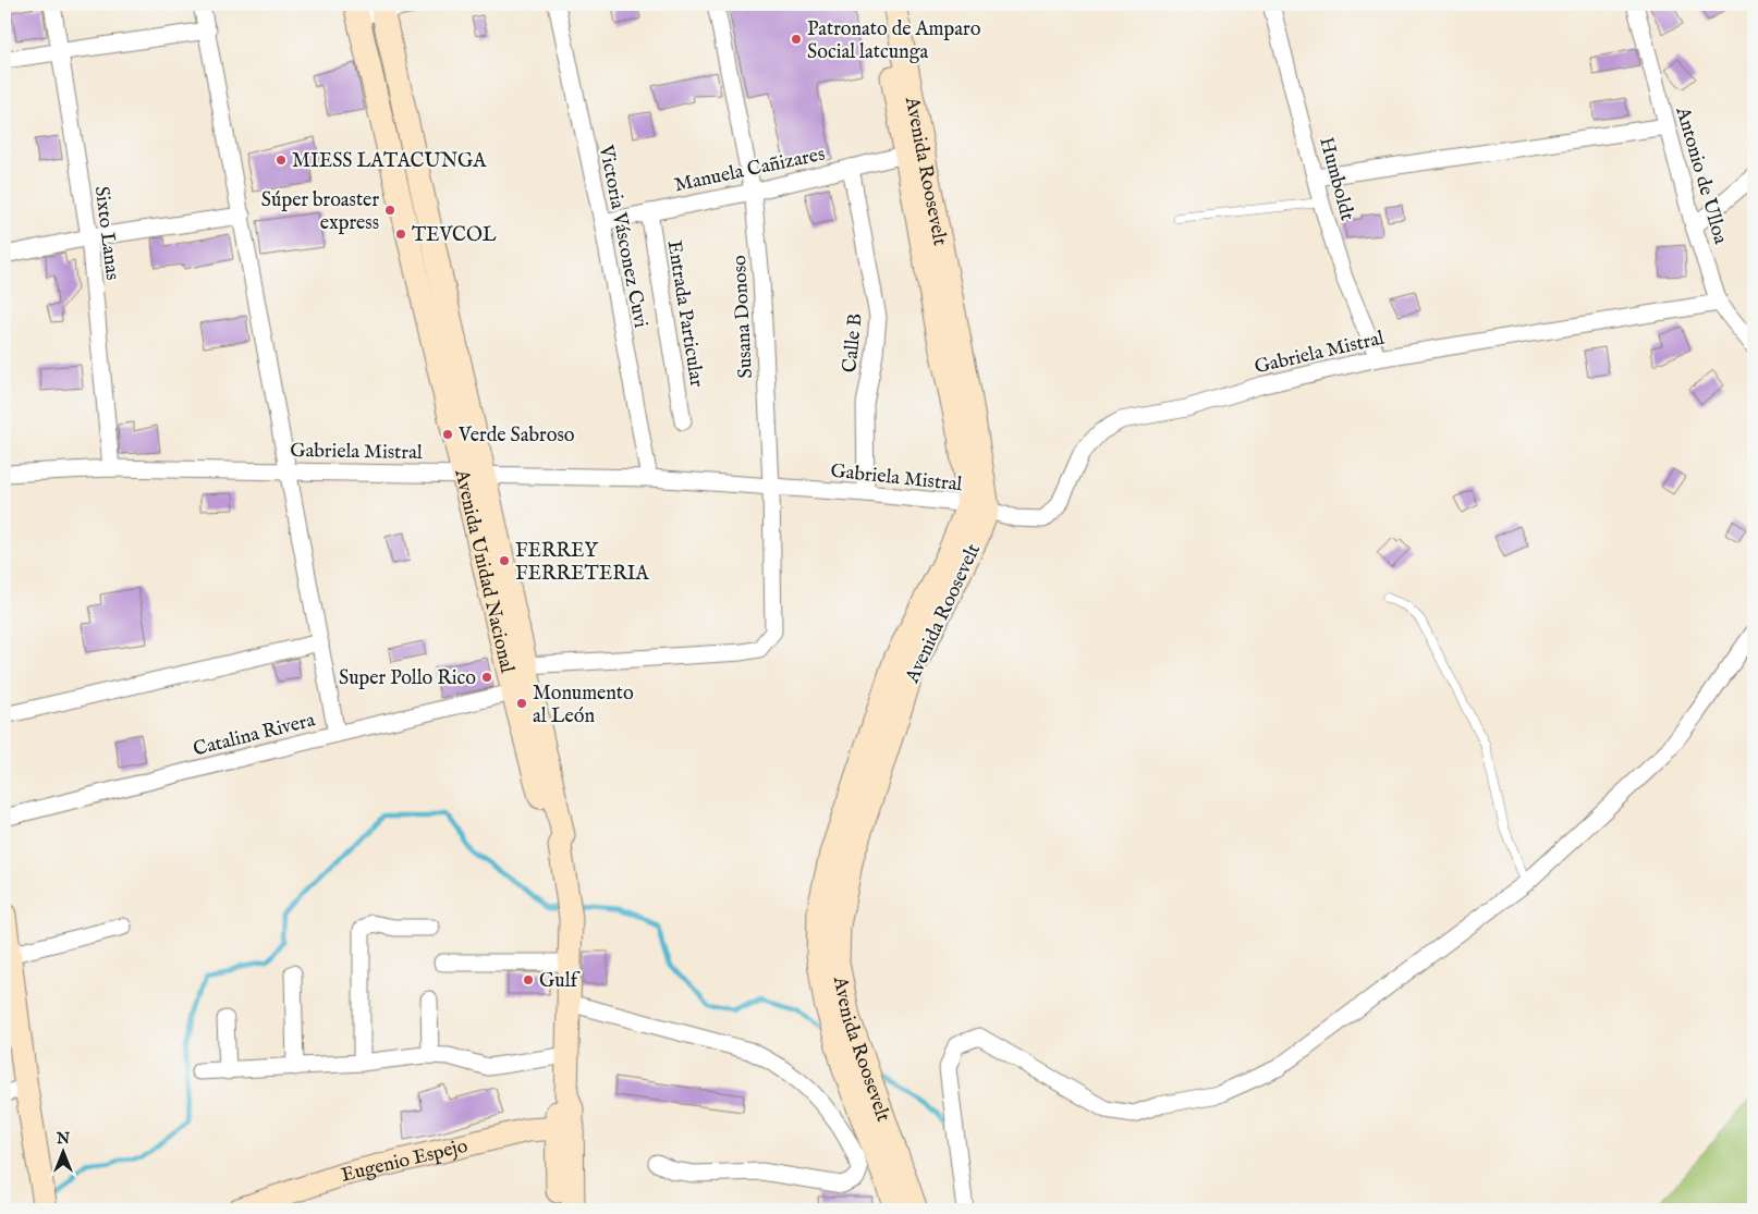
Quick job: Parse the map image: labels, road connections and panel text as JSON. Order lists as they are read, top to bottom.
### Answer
{
  "streets": {
    "street": [
      "Manuela Cañizares",
      "Avenida Roosevelt",
      "Antonio de Ulloa",
      "Humboldt",
      "Sixto Lanas",
      "Victoria Vásconez Cuvi",
      "Entrada Particular",
      "Susana Donoso",
      "Calle B",
      "Gabriela Mistral",
      "Avenida Unidad Nacional",
      "Catalina Rivera",
      "Eugenio Espejo"
    ]
  },
  "crossings": [
    ["Manuela Cañizares", "Avenida Roosevelt"],
    ["Manuela Cañizares", "Victoria Vásconez Cuvi"],
    ["Manuela Cañizares", "Entrada Particular"],
    ["Manuela Cañizares", "Susana Donoso"],
    ["Manuela Cañizares", "Calle B"],
    ["Avenida Roosevelt", "Gabriela Mistral"],
    ["Antonio de Ulloa", "Gabriela Mistral"],
    ["Humboldt", "Gabriela Mistral"],
    ["Sixto Lanas", "Gabriela Mistral"],
    ["Victoria Vásconez Cuvi", "Gabriela Mistral"],
    ["Susana Donoso", "Gabriela Mistral"],
    ["Susana Donoso", "Avenida Unidad Nacional"],
    ["Calle B", "Gabriela Mistral"],
    ["Gabriela Mistral", "Avenida Unidad Nacional"],
    ["Avenida Unidad Nacional", "Catalina Rivera"],
    ["Avenida Unidad Nacional", "Eugenio Espejo"]
  ],
  "places": [
    "Patronato de Amparo Social latcunga",
    "MIESS LATACUNGA",
    "Súper broaster express",
    "TEVCOL",
    "Verde Sabroso",
    "FERREY FERRETERIA",
    "Super Pollo Rico",
    "Monumento al León",
    "Gulf"
  ],
  "north": "top"
}
